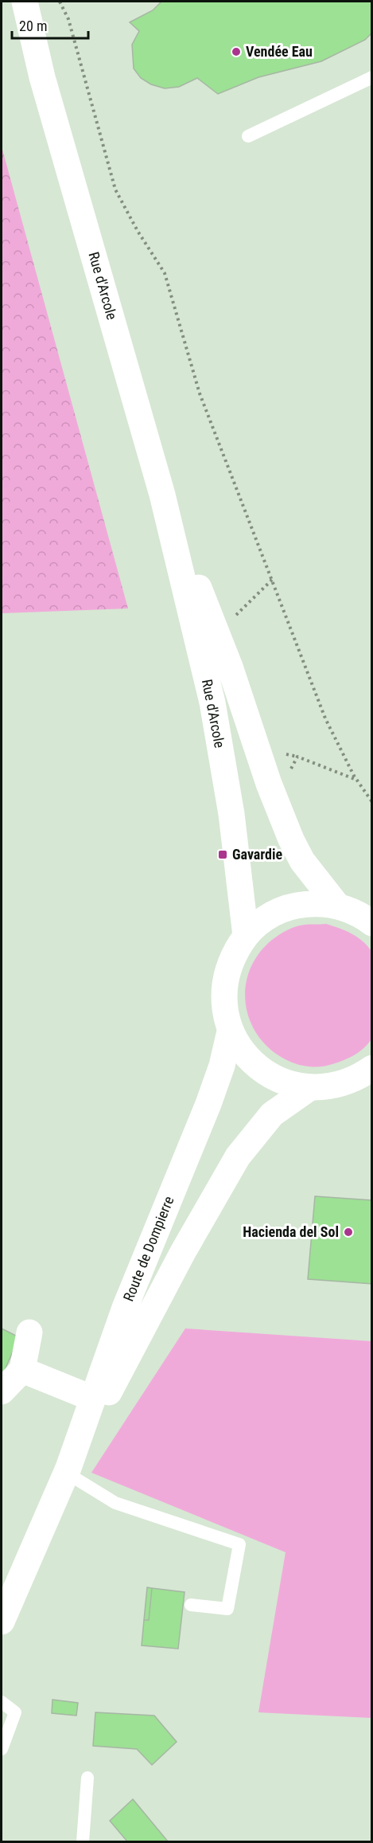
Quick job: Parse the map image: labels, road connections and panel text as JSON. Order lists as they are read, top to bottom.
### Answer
{
  "streets": {
    "main road": ["Rue d'Arcole", "Route de Dompierre"]
  },
  "places": {
    "other": ["Vendée Eau", "Hacienda del Sol"],
    "transit": ["Gavardie"]
  },
  "scale_bar": "20 m"
}
